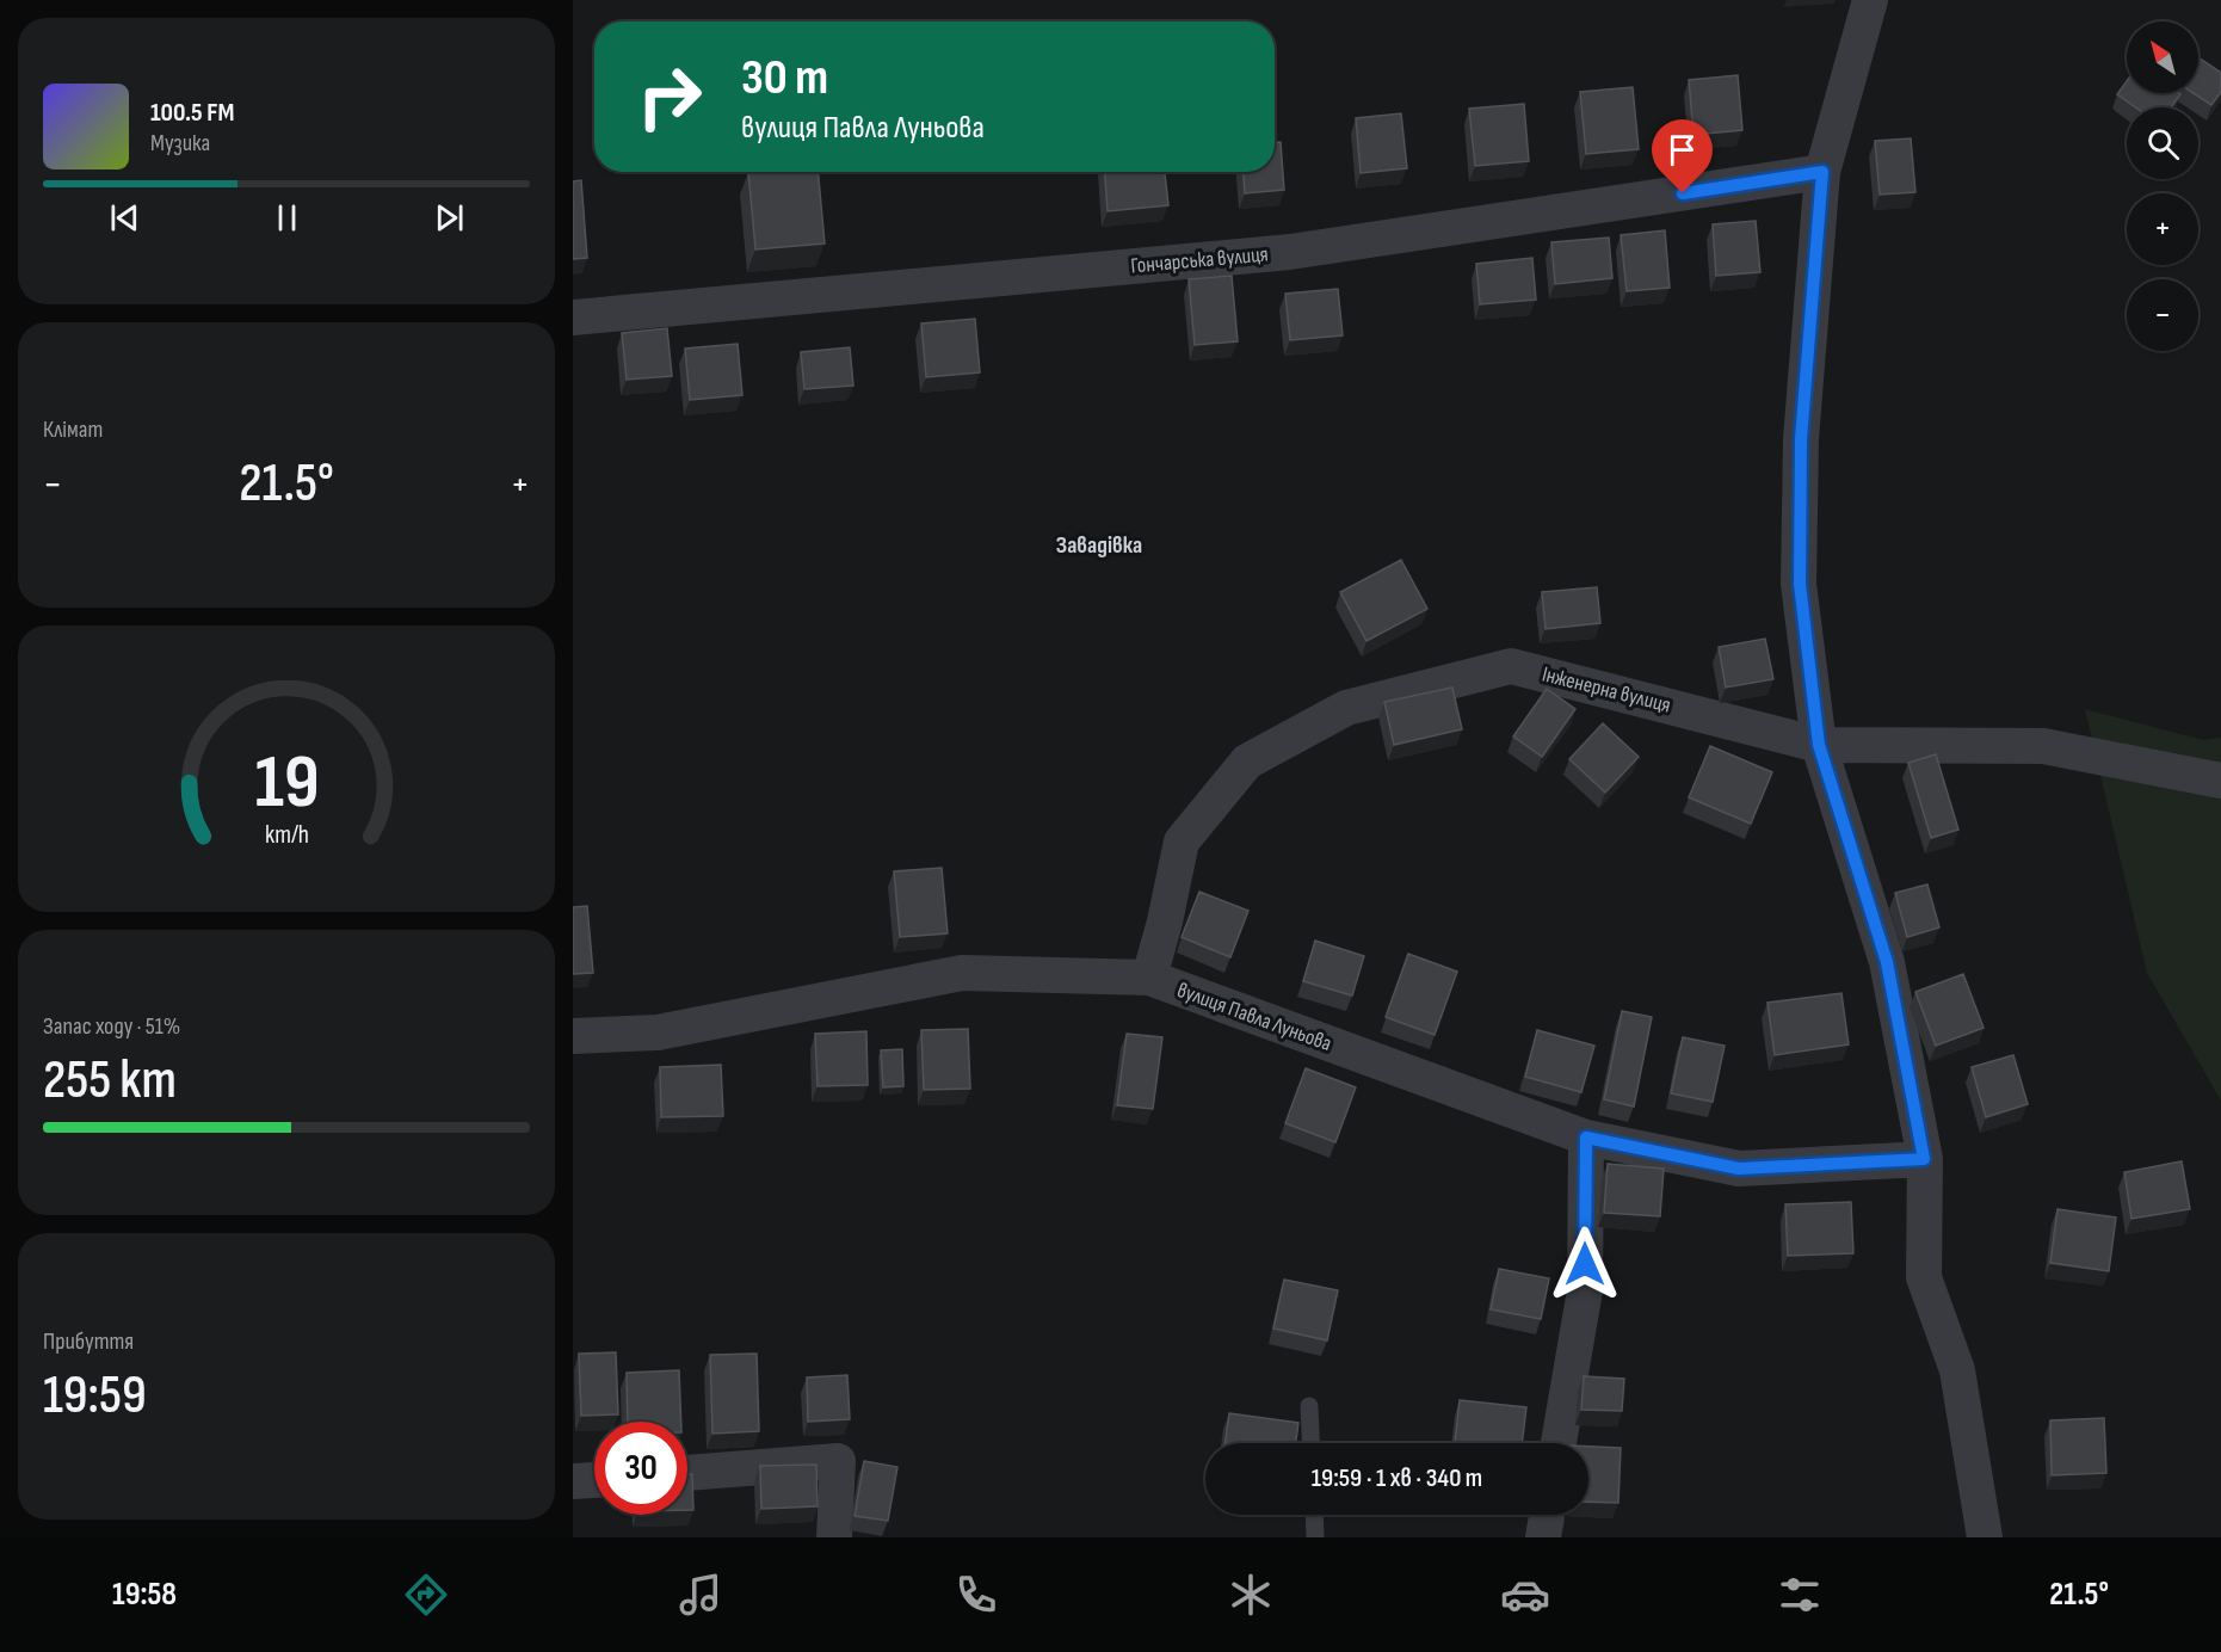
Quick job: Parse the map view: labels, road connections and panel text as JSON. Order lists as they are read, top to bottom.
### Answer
{
  "streets": {
    "street": ["Гончарська вулиця", "Інженерна вулиця", "вулиця Павла Луньова"]
  },
  "crossings": [
    ["Інженерна вулиця", "вулиця Павла Луньова"]
  ],
  "districts": ["Завадівка"],
  "north": "top left",
  "page": {
    "map_buttons": ["+", "−"],
    "turn": ["30 m", "вулиця Павла Луньова"],
    "song": ["100.5 FM", "Музика"],
    "tile": [
      "Клімат",
      ["Запас ходу · 51%", "255 km"],
      ["Прибуття", "19:59"]
    ],
    "heat": ["−", "21.5°", "+"],
    "limit": "30",
    "trip": "19:59 · 1 хв · 340 m",
    "tabs": ["19:58", "21.5°"],
    "gauge": ["19", "km/h"]
  }
}
